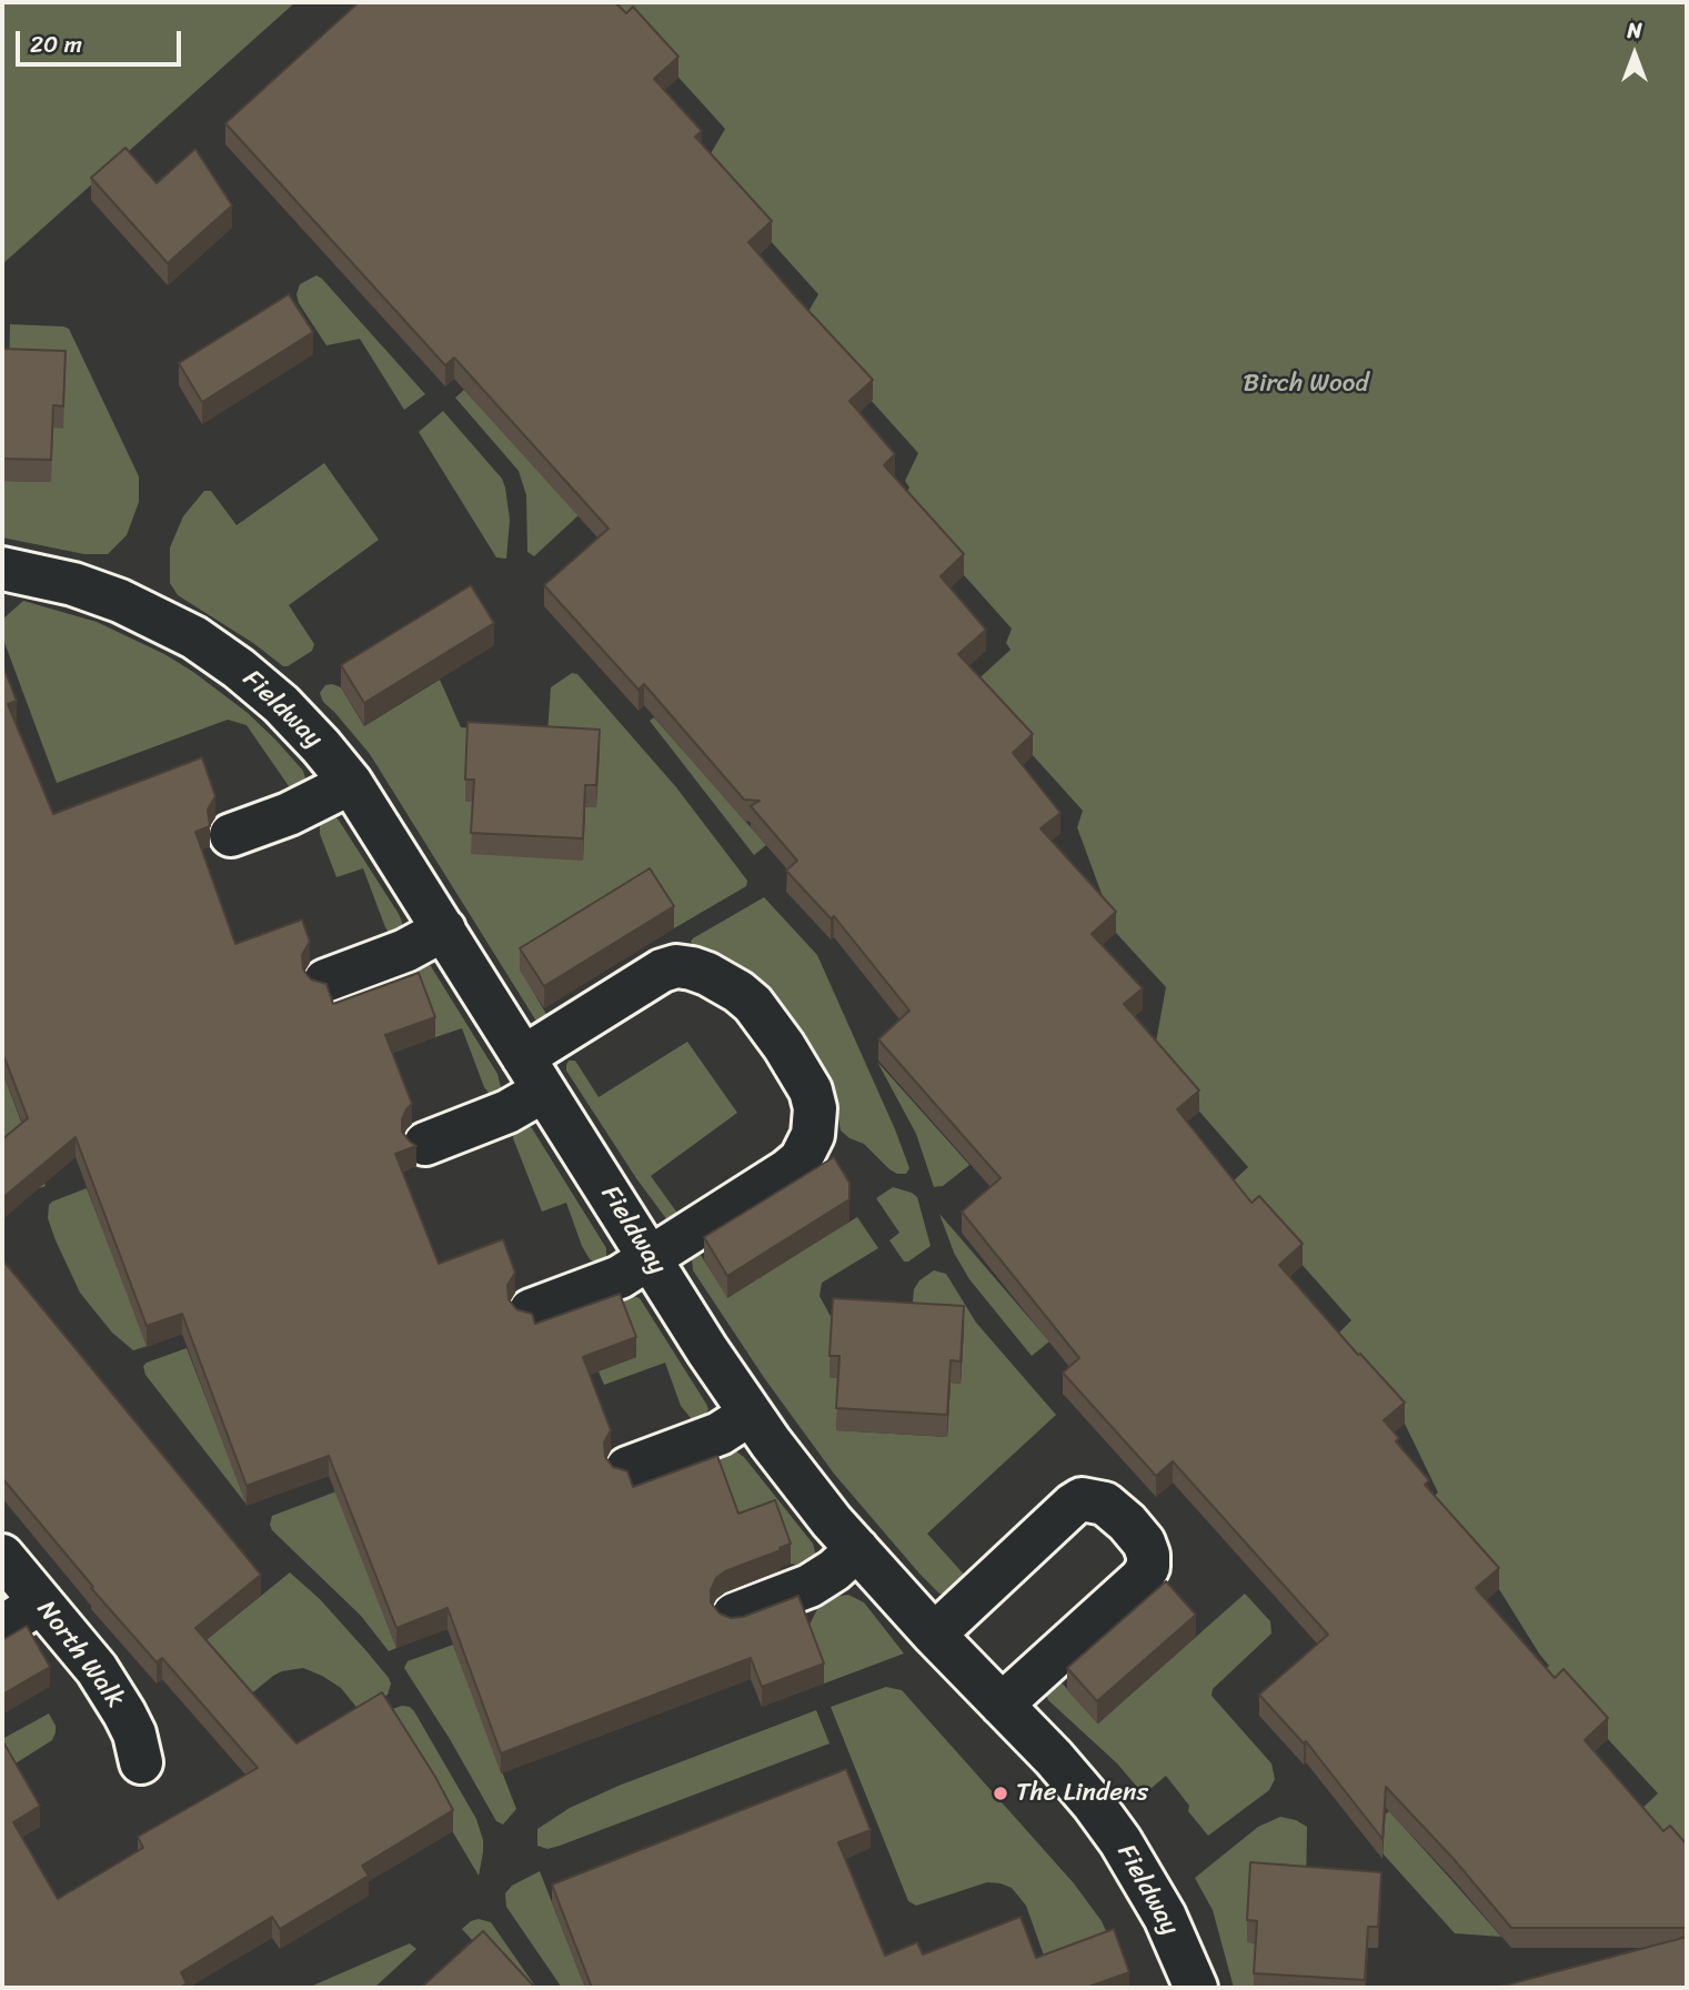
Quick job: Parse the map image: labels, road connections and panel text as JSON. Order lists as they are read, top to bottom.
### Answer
{
  "streets": {
    "street": ["Fieldway", "North Walk"]
  },
  "parks": ["Birch Wood"],
  "places": ["The Lindens"],
  "scale_bar": "20 m",
  "north": "top"
}
